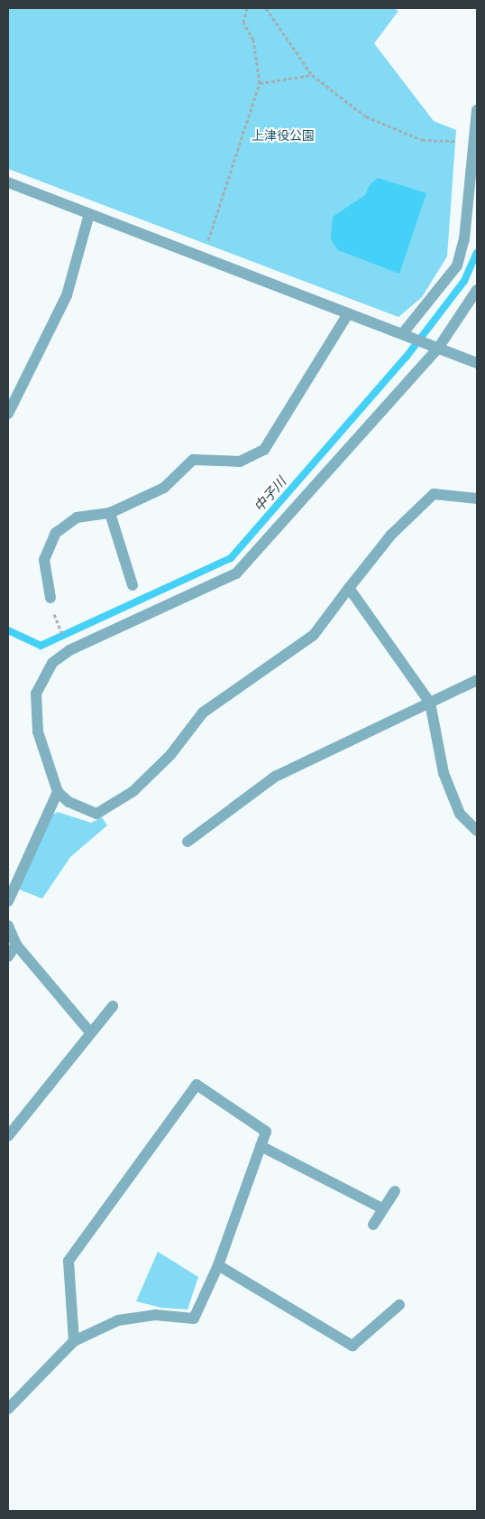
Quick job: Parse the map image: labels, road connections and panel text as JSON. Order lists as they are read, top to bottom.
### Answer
{
  "water": ["中子川"],
  "parks": ["上津役公園"]
}
